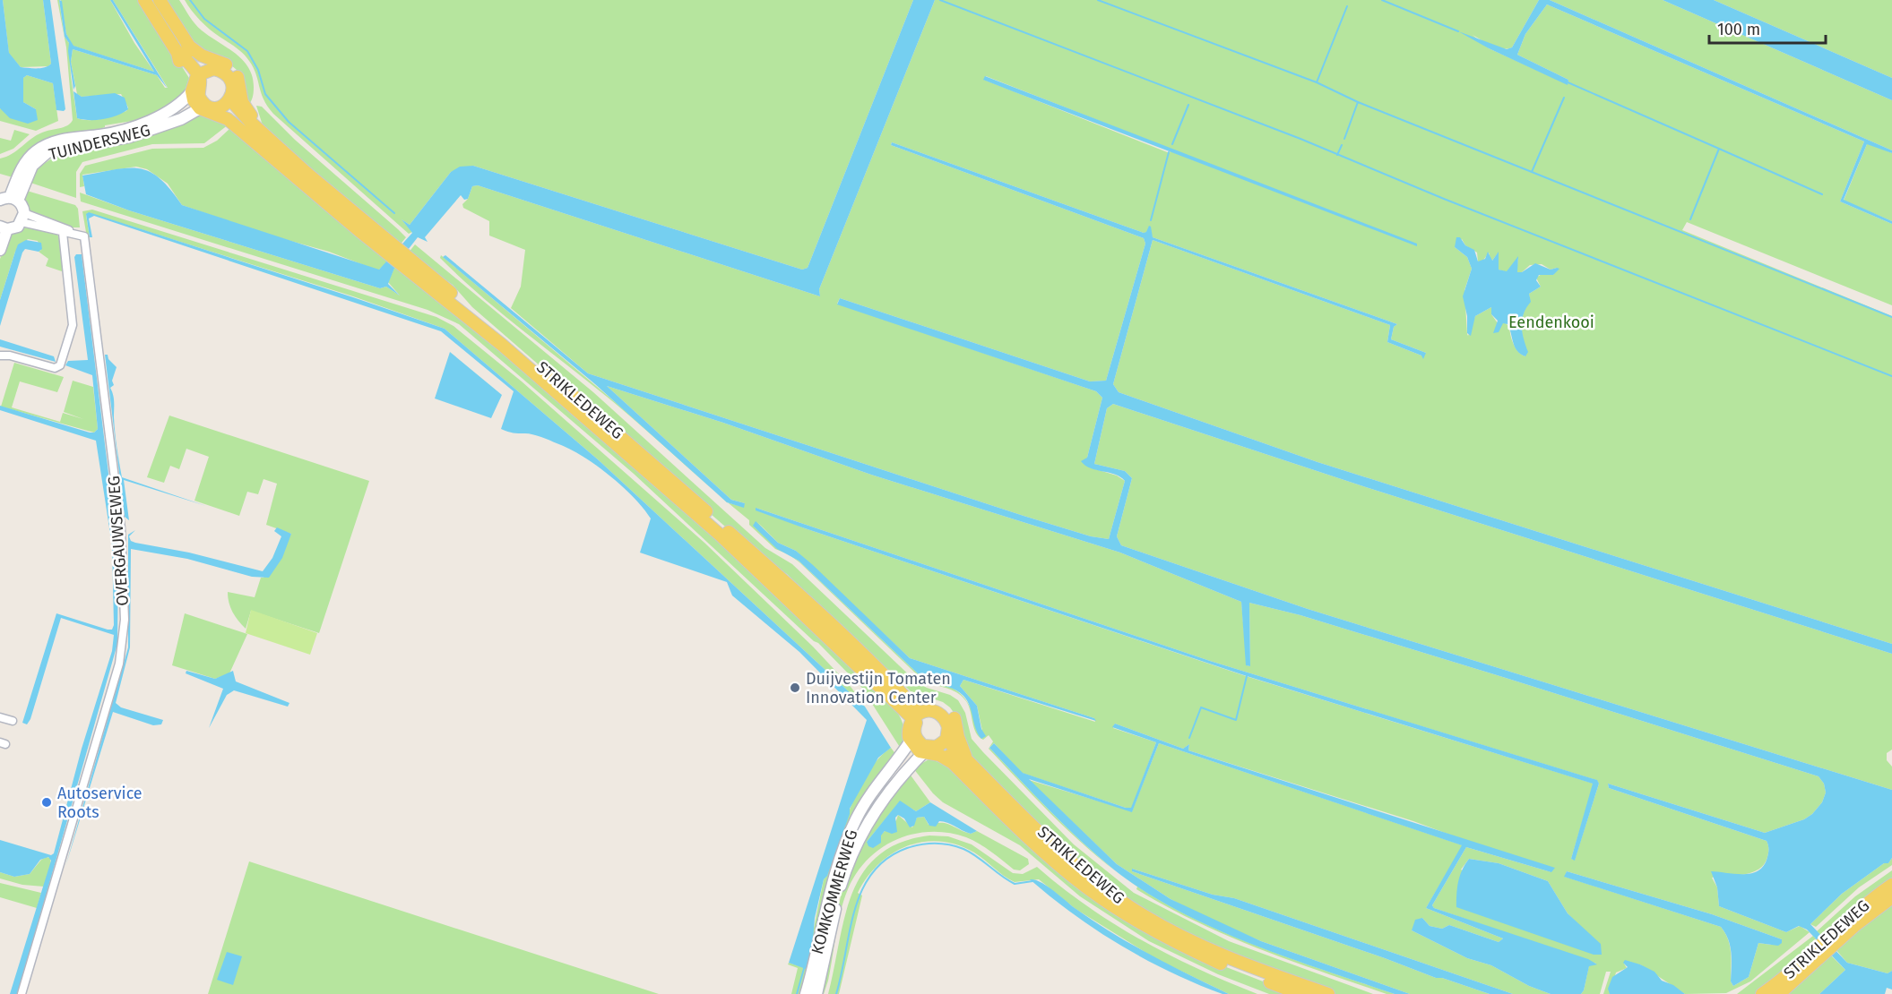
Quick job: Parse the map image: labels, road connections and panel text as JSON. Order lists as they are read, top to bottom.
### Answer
{
  "streets": {
    "main road": ["TUINDERSWEG", "STRIKLEDEWEG", "KOMKOMMERWEG"],
    "street": ["OVERGAUWSEWEG"]
  },
  "crossings": [
    ["STRIKLEDEWEG", "KOMKOMMERWEG"]
  ],
  "parks": ["Eendenkooi"],
  "places": ["Duijvestijn Tomaten Innovation Center", "Autoservice Roots"],
  "scale_bar": "100 m"
}
